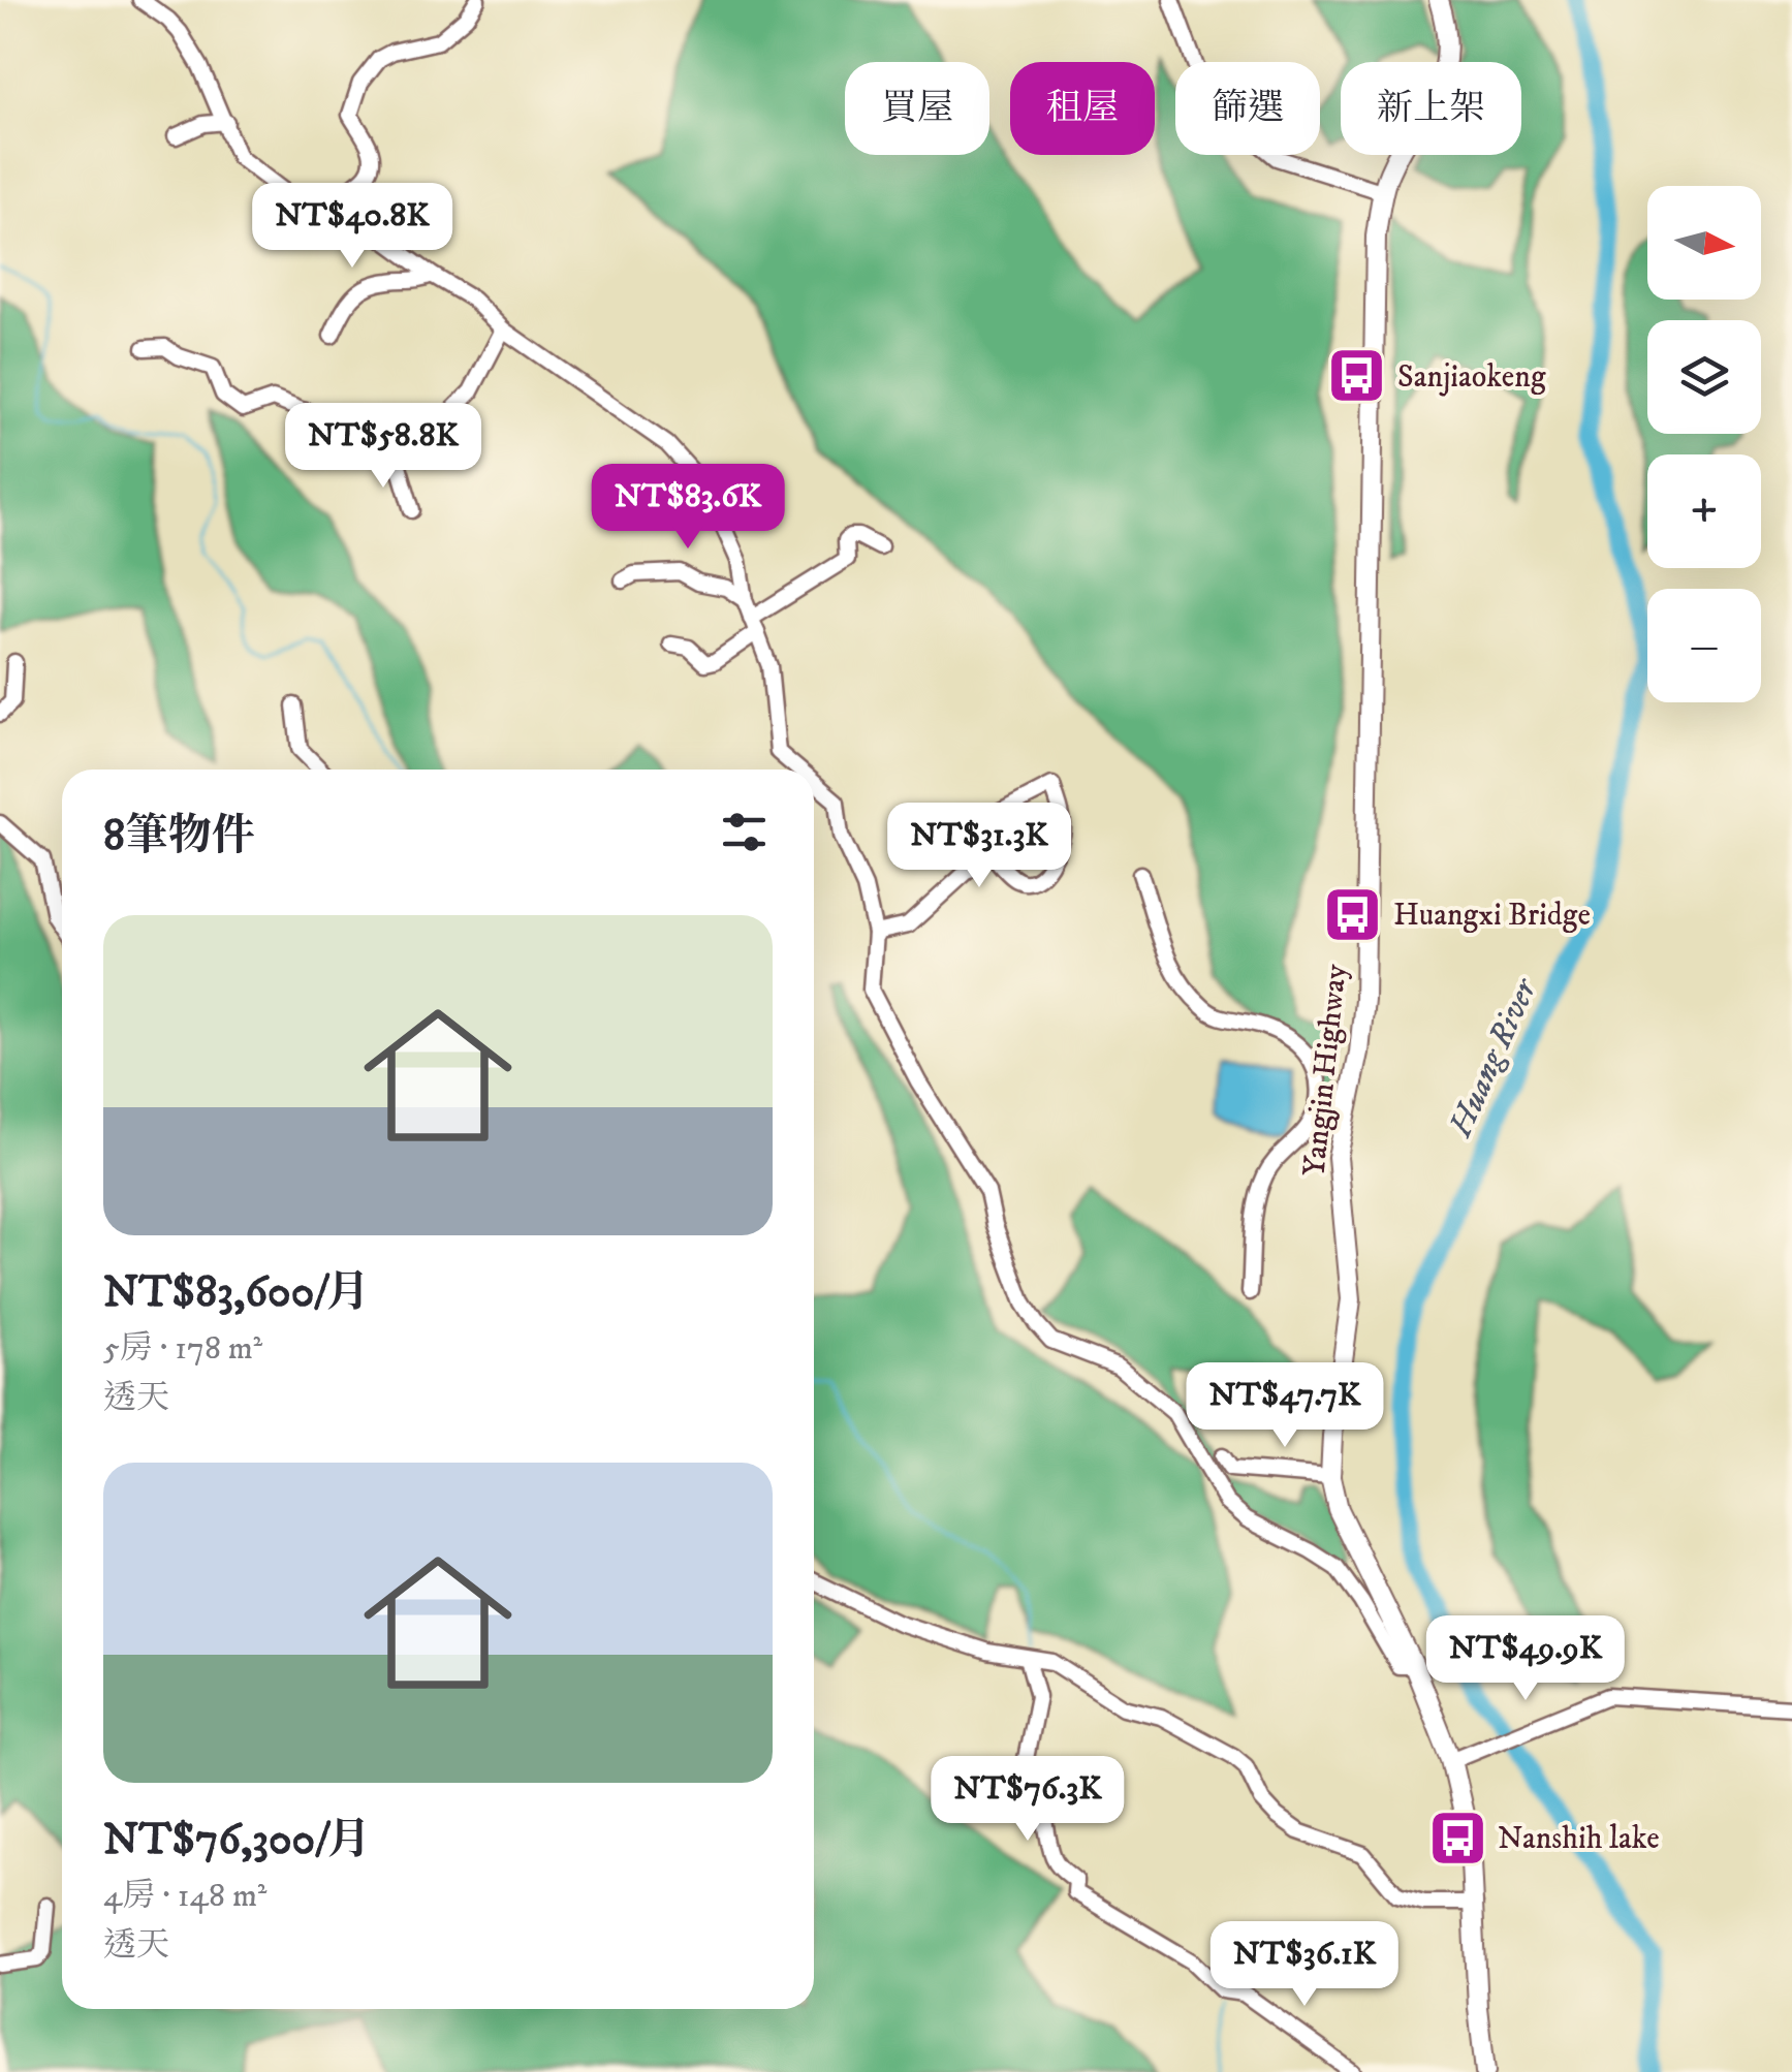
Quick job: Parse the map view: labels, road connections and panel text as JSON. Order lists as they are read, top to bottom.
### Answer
{
  "streets": {
    "main road": ["Yangjin Highway"]
  },
  "water": ["Huang River"],
  "places": {
    "bus stop": ["Sanjiaokeng", "Huangxi Bridge", "Nanshih lake"]
  },
  "north": "right",
  "page": {
    "chip": [
      "買屋",
      "租屋",
      "篩選",
      "新上架"
    ],
    "price": [
      "NT$40.8K",
      "NT$58.8K",
      "NT$83.6K",
      "NT$31.3K",
      "NT$47.7K",
      "NT$49.9K",
      "NT$76.3K",
      "NT$36.1K"
    ],
    "map_buttons": ["+", "−"],
    "heading": "8筆物件",
    "list": [
      {
        "name": "NT$83,600/月",
        "note": "5房 · 178 m² · 透天"
      },
      {
        "name": "NT$76,300/月",
        "note": "4房 · 148 m² · 透天"
      }
    ]
  }
}
